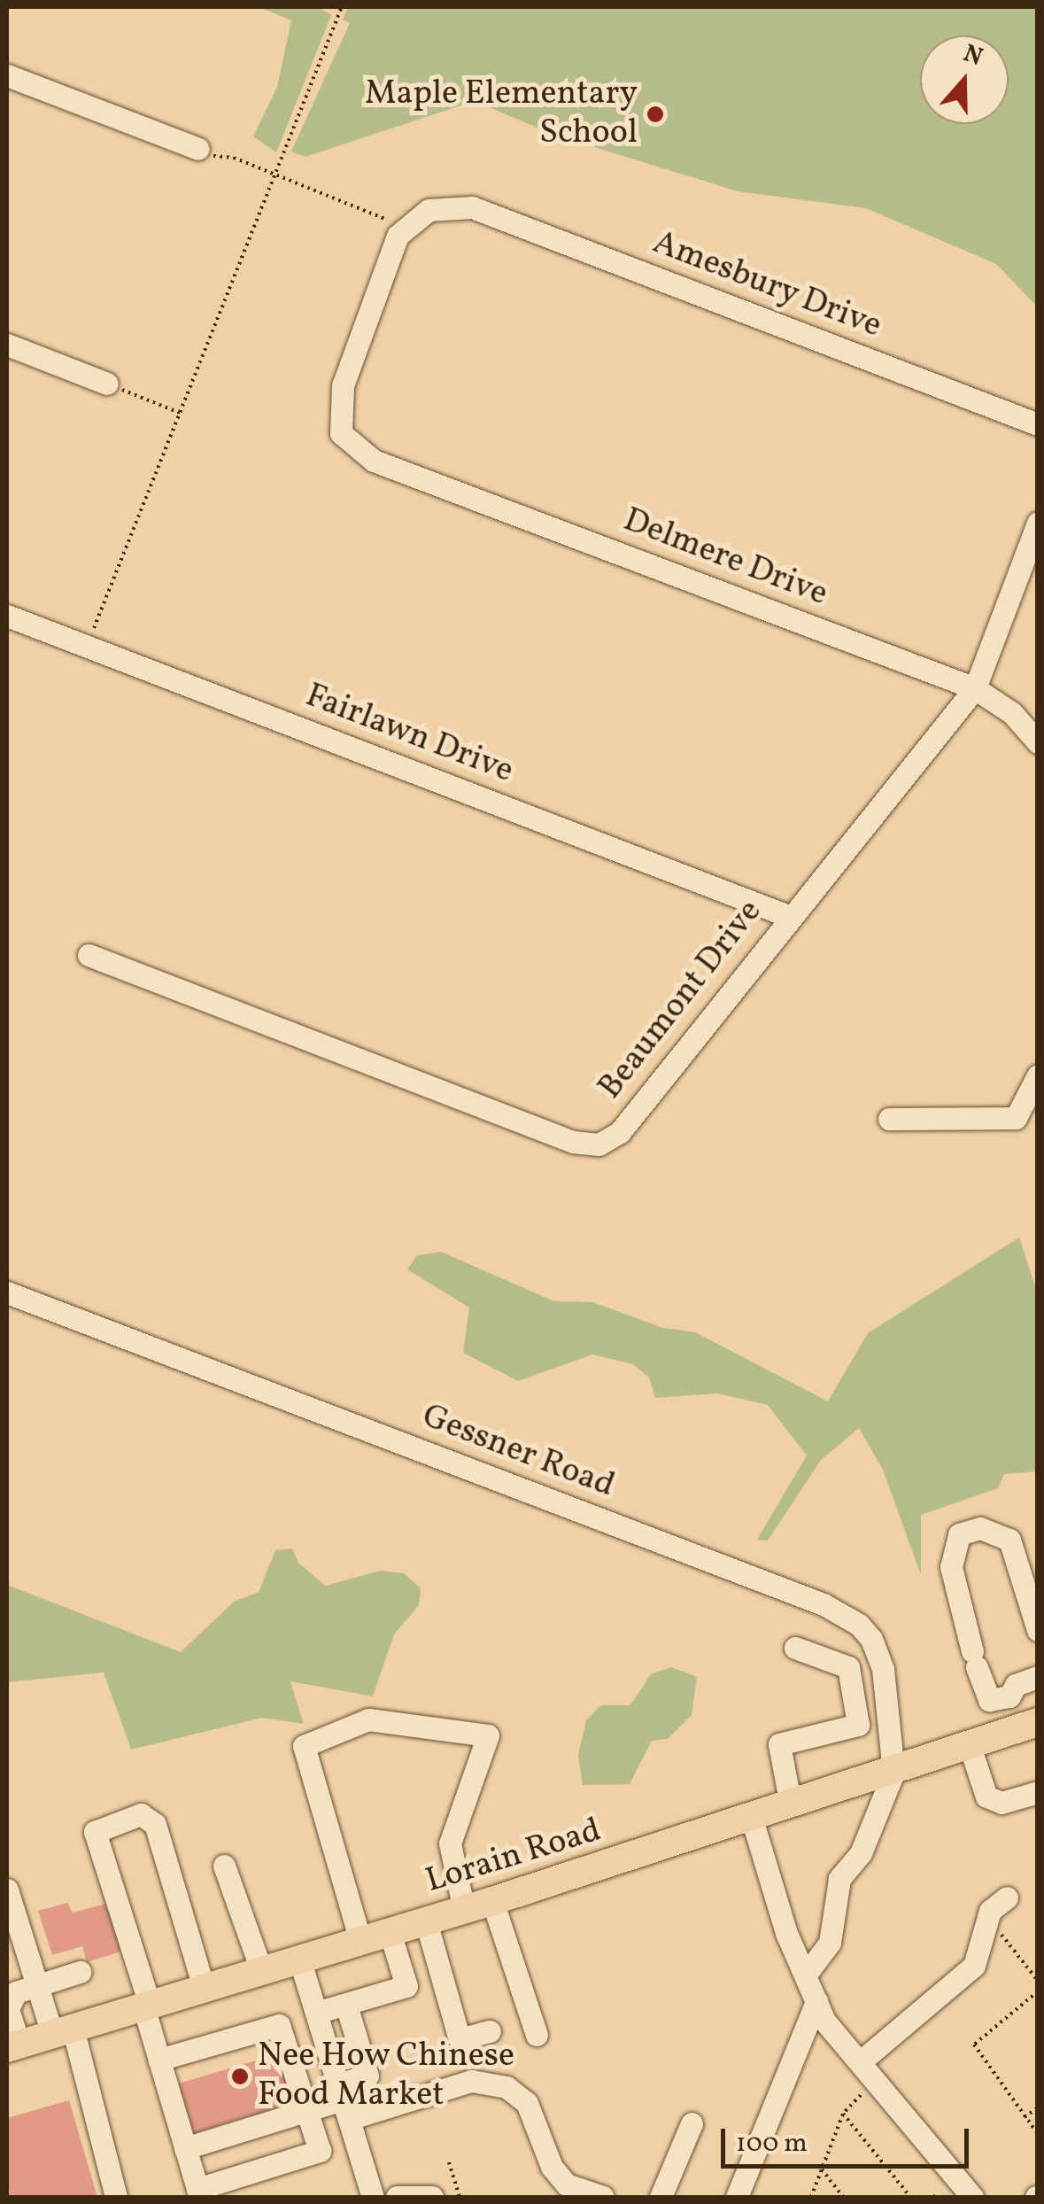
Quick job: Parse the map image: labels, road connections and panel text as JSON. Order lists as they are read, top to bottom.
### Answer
{
  "streets": {
    "main road": ["Lorain Road"],
    "street": [
      "Amesbury Drive",
      "Delmere Drive",
      "Fairlawn Drive",
      "Beaumont Drive",
      "Gessner Road"
    ]
  },
  "crossings": [
    ["Amesbury Drive", "Delmere Drive"],
    ["Delmere Drive", "Beaumont Drive"],
    ["Fairlawn Drive", "Beaumont Drive"],
    ["Gessner Road", "Lorain Road"]
  ],
  "places": ["Maple Elementary School", "Nee How Chinese Food Market"],
  "scale_bar": "100 m",
  "north": "top"
}
